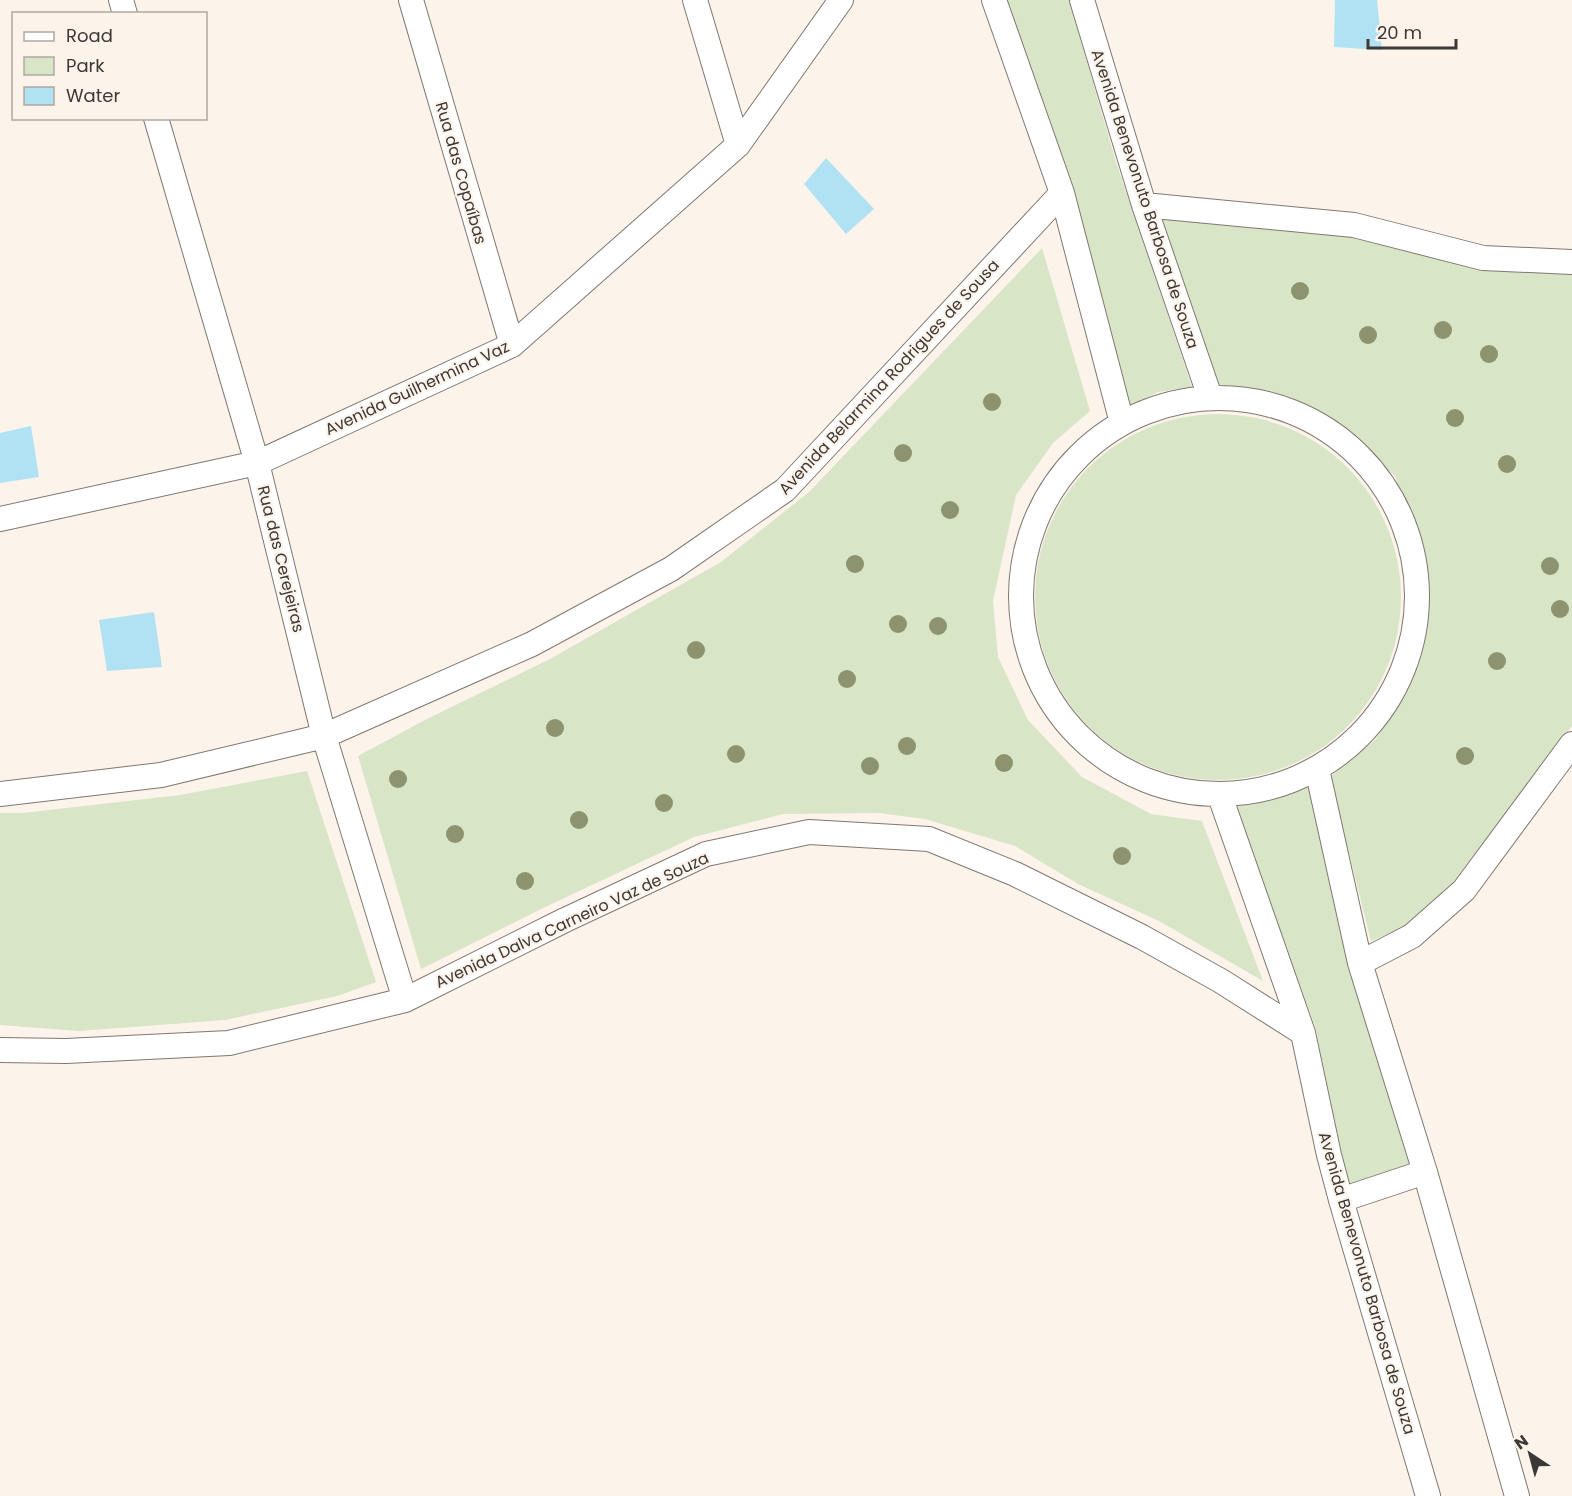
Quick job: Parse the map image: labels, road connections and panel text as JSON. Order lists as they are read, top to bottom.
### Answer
{
  "streets": {
    "street": [
      "Rua das Copaíbas",
      "Avenida Benevonuto Barbosa de Souza",
      "Avenida Belarmina Rodrigues de Sousa",
      "Avenida Guilhermina Vaz",
      "Rua das Cerejeiras",
      "Avenida Dalva Carneiro Vaz de Souza"
    ]
  },
  "crossings": [
    ["Rua das Copaíbas", "Avenida Guilhermina Vaz"],
    ["Avenida Benevonuto Barbosa de Souza", "Avenida Dalva Carneiro Vaz de Souza"],
    ["Avenida Belarmina Rodrigues de Sousa", "Rua das Cerejeiras"],
    ["Avenida Guilhermina Vaz", "Rua das Cerejeiras"],
    ["Rua das Cerejeiras", "Avenida Dalva Carneiro Vaz de Souza"]
  ],
  "legend": ["Road", "Park", "Water"],
  "scale_bar": "20 m",
  "north": "top left"
}
